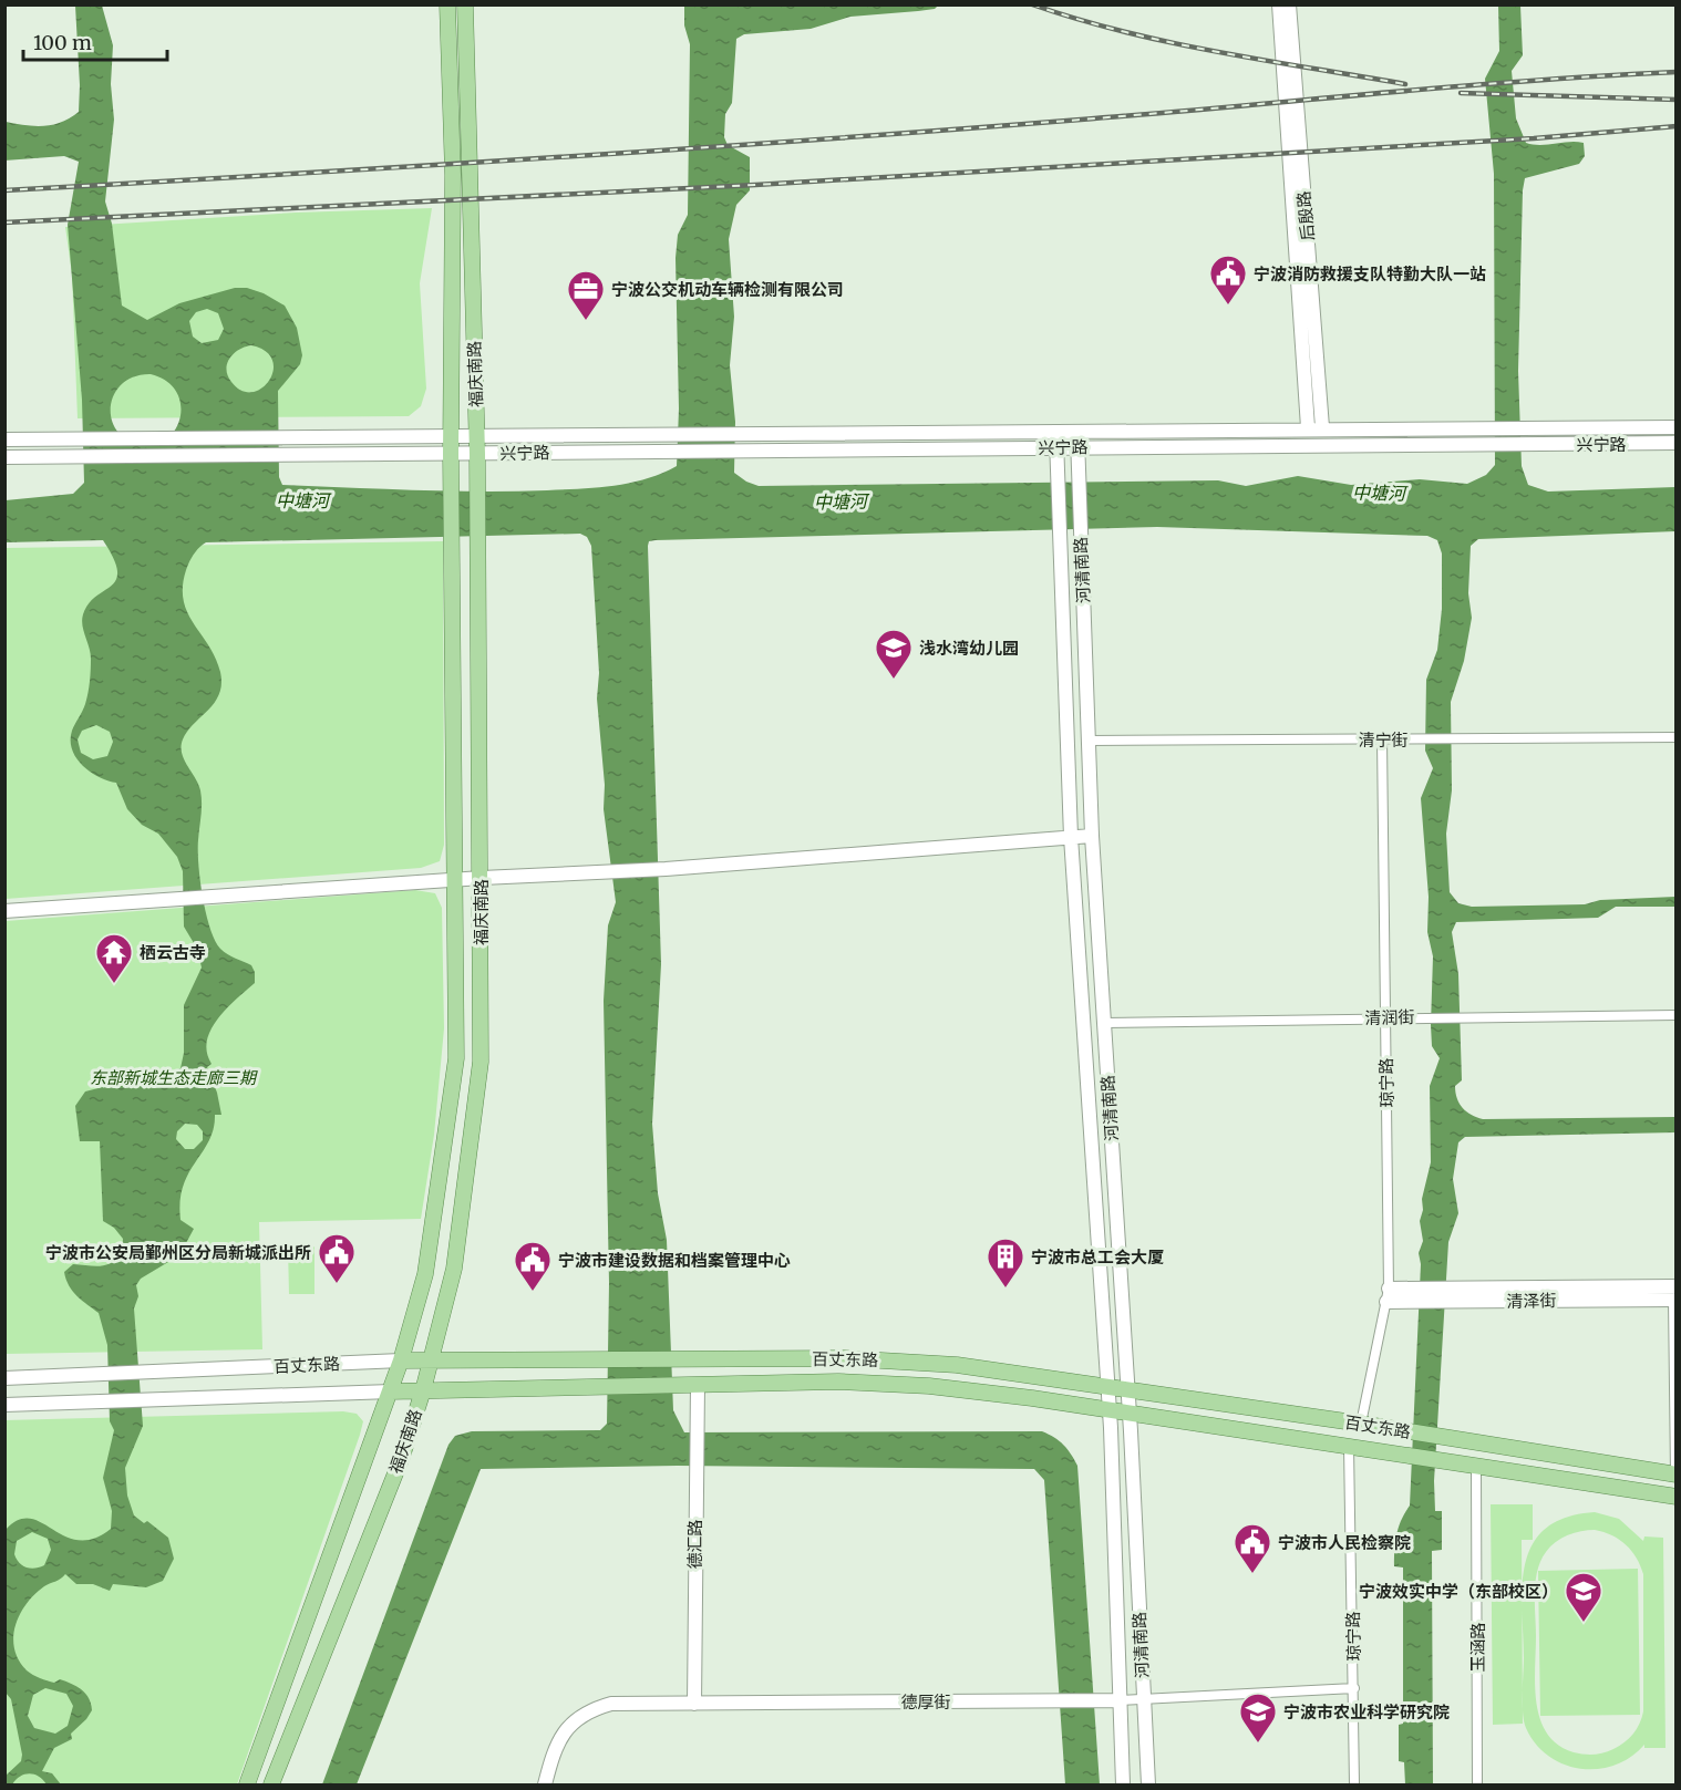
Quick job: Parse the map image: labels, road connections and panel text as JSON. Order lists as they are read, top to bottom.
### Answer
{
  "streets": {
    "main road": [
      "后殷路",
      "福庆南路",
      "兴宁路",
      "河清南路",
      "清泽街",
      "百丈东路",
      "德汇路",
      "德厚街"
    ],
    "street": [
      "清宁街",
      "清润街",
      "琼宁路",
      "玉涵路"
    ]
  },
  "crossings": [
    ["福庆南路", "兴宁路"],
    ["福庆南路", "百丈东路"],
    ["兴宁路", "河清南路"],
    ["河清南路", "清宁街"],
    ["河清南路", "清润街"],
    ["河清南路", "百丈东路"],
    ["河清南路", "德厚街"],
    ["清宁街", "琼宁路"],
    ["清润街", "琼宁路"],
    ["琼宁路", "清泽街"],
    ["琼宁路", "百丈东路"],
    ["琼宁路", "德厚街"],
    ["百丈东路", "德汇路"],
    ["百丈东路", "玉涵路"],
    ["德汇路", "德厚街"]
  ],
  "water": ["中塘河"],
  "parks": ["东部新城生态走廊三期"],
  "places": {
    "public building": [
      "宁波消防救援支队特勤大队一站",
      "宁波市公安局鄞州区分局新城派出所",
      "宁波市建设数据和档案管理中心",
      "宁波市人民检察院"
    ],
    "office": ["宁波公交机动车辆检测有限公司"],
    "school or university": ["浅水湾幼儿园", "宁波效实中学（东部校区）", "宁波市农业科学研究院"],
    "temple": ["栖云古寺"],
    "building": ["宁波市总工会大厦"]
  },
  "scale_bar": "100 m"
}
